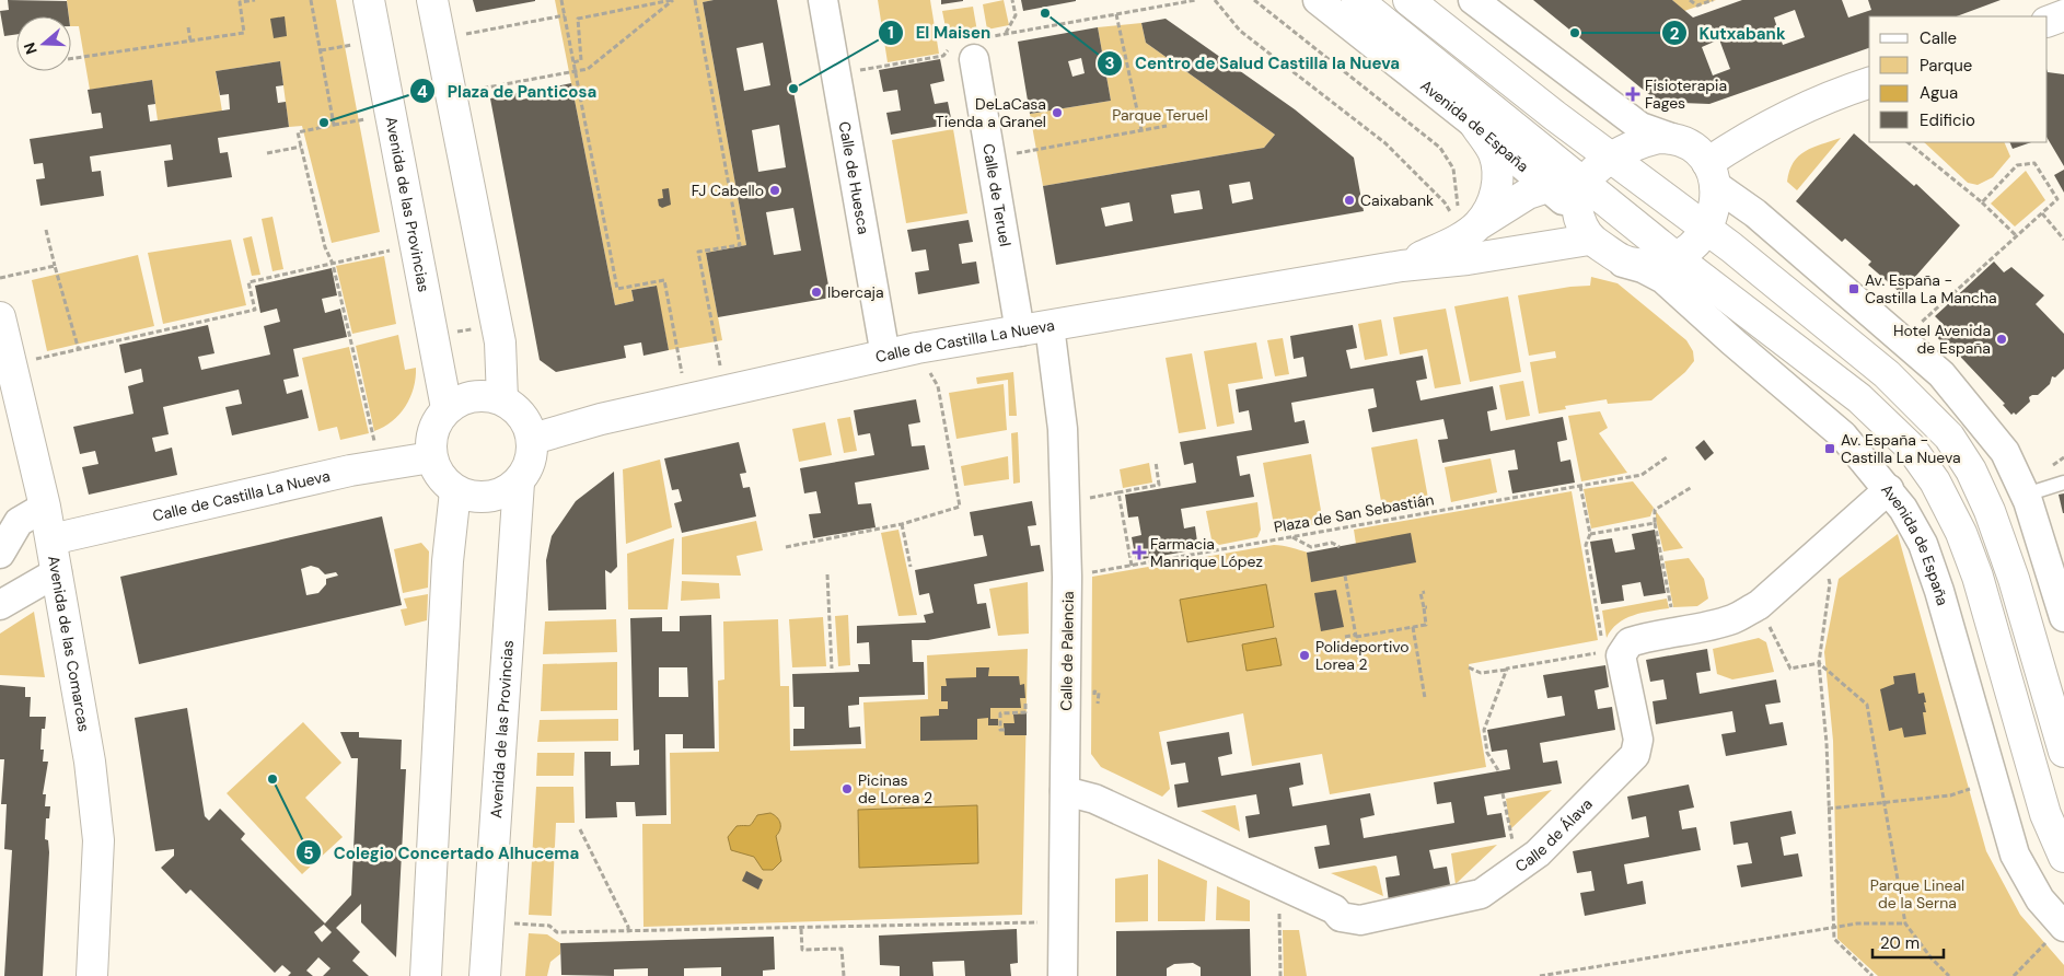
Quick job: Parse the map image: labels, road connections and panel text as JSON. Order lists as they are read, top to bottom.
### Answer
{
  "streets": {
    "main road": [
      "Avenida de España",
      "Avenida de las Provincias",
      "Calle de Castilla La Nueva",
      "Avenida de las Comarcas"
    ],
    "street": [
      "Calle de Huesca",
      "Calle de Teruel",
      "Calle de Palencia",
      "Calle de Álava"
    ],
    "path": ["Plaza de San Sebastián"]
  },
  "crossings": [
    ["Avenida de España", "Calle de Castilla La Nueva"],
    ["Avenida de España", "Calle de Álava"],
    ["Calle de Huesca", "Calle de Castilla La Nueva"],
    ["Calle de Teruel", "Calle de Castilla La Nueva"],
    ["Avenida de las Provincias", "Calle de Castilla La Nueva"],
    ["Calle de Castilla La Nueva", "Avenida de las Comarcas"],
    ["Calle de Castilla La Nueva", "Calle de Palencia"],
    ["Plaza de San Sebastián", "Calle de Palencia"],
    ["Calle de Palencia", "Calle de Álava"]
  ],
  "parks": ["Parque Teruel", "Parque Lineal de la Serna"],
  "places": {
    "other": [
      "Centro de Salud Castilla la Nueva",
      "Kutxabank",
      "El Maisen",
      "DeLaCasa Tienda a Granel",
      "Plaza de Panticosa",
      "FJ Cabello",
      "Caixabank",
      "Ibercaja",
      "Hotel Avenida de España",
      "Polideportivo Lorea 2",
      "Colegio Concertado Alhucema",
      "Picinas de Lorea 2"
    ],
    "health": ["Fisioterapia Fages", "Farmacia Manrique López"],
    "transit": ["Av. España - Castilla La Mancha", "Av. España - Castilla La Nueva"]
  },
  "legend": [
    "Calle",
    "Parque",
    "Agua",
    "Edificio"
  ],
  "scale_bar": "20 m",
  "north": "left"
}
